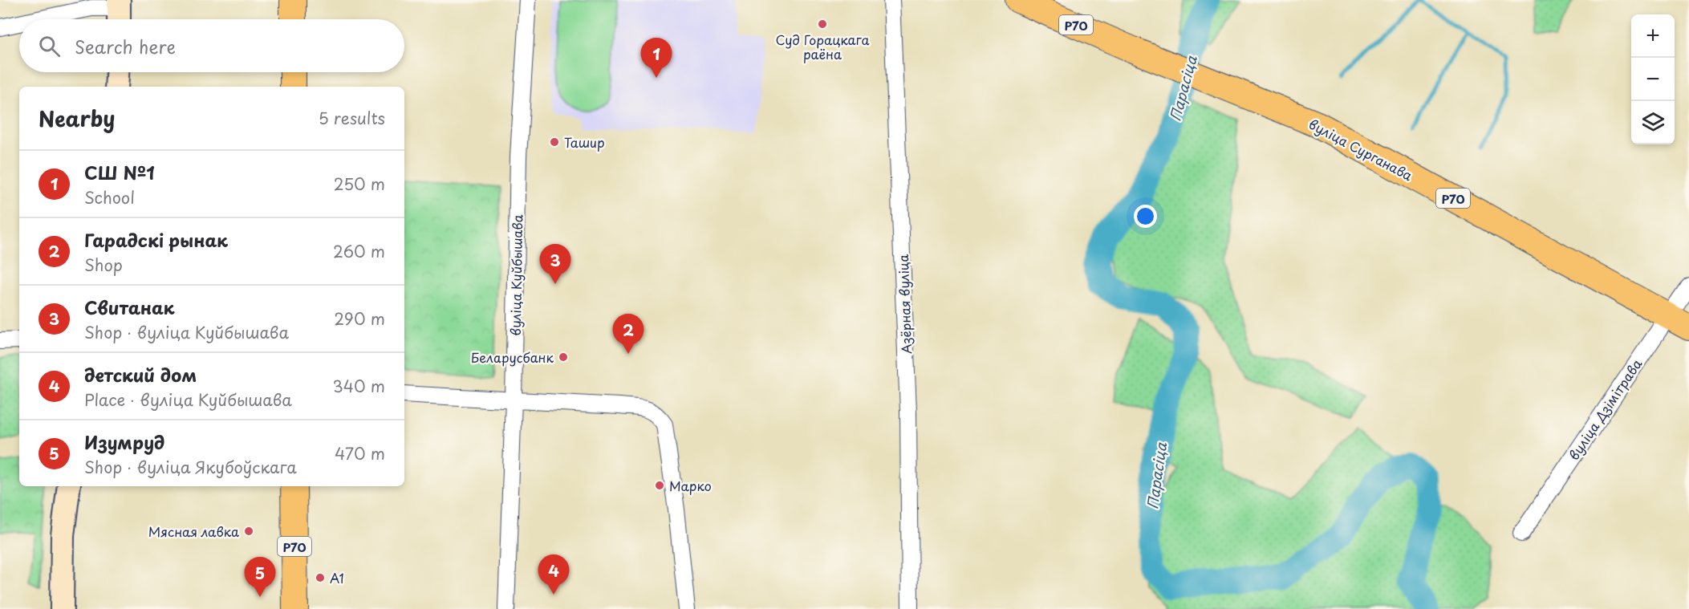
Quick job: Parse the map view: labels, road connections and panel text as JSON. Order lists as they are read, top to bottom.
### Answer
{
  "streets": {
    "main road": ["Р70", "вуліца Сурганава"],
    "street": ["вуліца Куйбышава", "Азёрная вуліца", "вуліца Дзімітрава"]
  },
  "crossings": [
    ["вуліца Сурганава", "вуліца Дзімітрава"]
  ],
  "water": ["Парасіца"],
  "places": [
    "Суд Горацкага раёна",
    "Ташир",
    "Беларусбанк",
    "Марко",
    "Мясная лавка",
    "A1"
  ],
  "page": {
    "map_buttons": ["+", "−"],
    "search": "Search here",
    "pins": [
      "1",
      "3",
      "2",
      "4",
      "5"
    ],
    "heading": ["Nearby", "5 results"],
    "list": [
      {
        "mark": "1",
        "name": "СШ №1",
        "note": "School",
        "value": "250 m"
      },
      {
        "mark": "2",
        "name": "Гарадскі рынак",
        "note": "Shop",
        "value": "260 m"
      },
      {
        "mark": "3",
        "name": "Свитанак",
        "note": "Shop · вуліца Куйбышава",
        "value": "290 m"
      },
      {
        "mark": "4",
        "name": "детский дом",
        "note": "Place · вуліца Куйбышава",
        "value": "340 m"
      },
      {
        "mark": "5",
        "name": "Изумруд",
        "note": "Shop · вуліца Якубоўскага",
        "value": "470 m"
      }
    ]
  }
}
